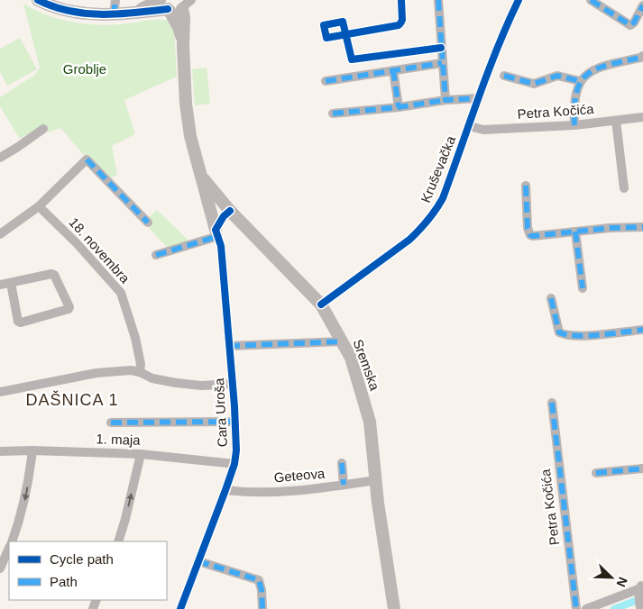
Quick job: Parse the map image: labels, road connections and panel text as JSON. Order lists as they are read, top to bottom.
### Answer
{
  "streets": {
    "main road": ["Sremska"],
    "street": [
      "Petra Kočića",
      "Kruševačka",
      "18. novembra",
      "Cara Uroša",
      "1. maja",
      "Geteova"
    ]
  },
  "crossings": [
    ["Petra Kočića", "Kruševačka"],
    ["Kruševačka", "Sremska"],
    ["Sremska", "Geteova"],
    ["Cara Uroša", "1. maja"],
    ["Cara Uroša", "Geteova"]
  ],
  "districts": ["DAŠNICA 1"],
  "parks": ["Groblje"],
  "legend": ["Cycle path", "Path"],
  "north": "bottom right"
}
